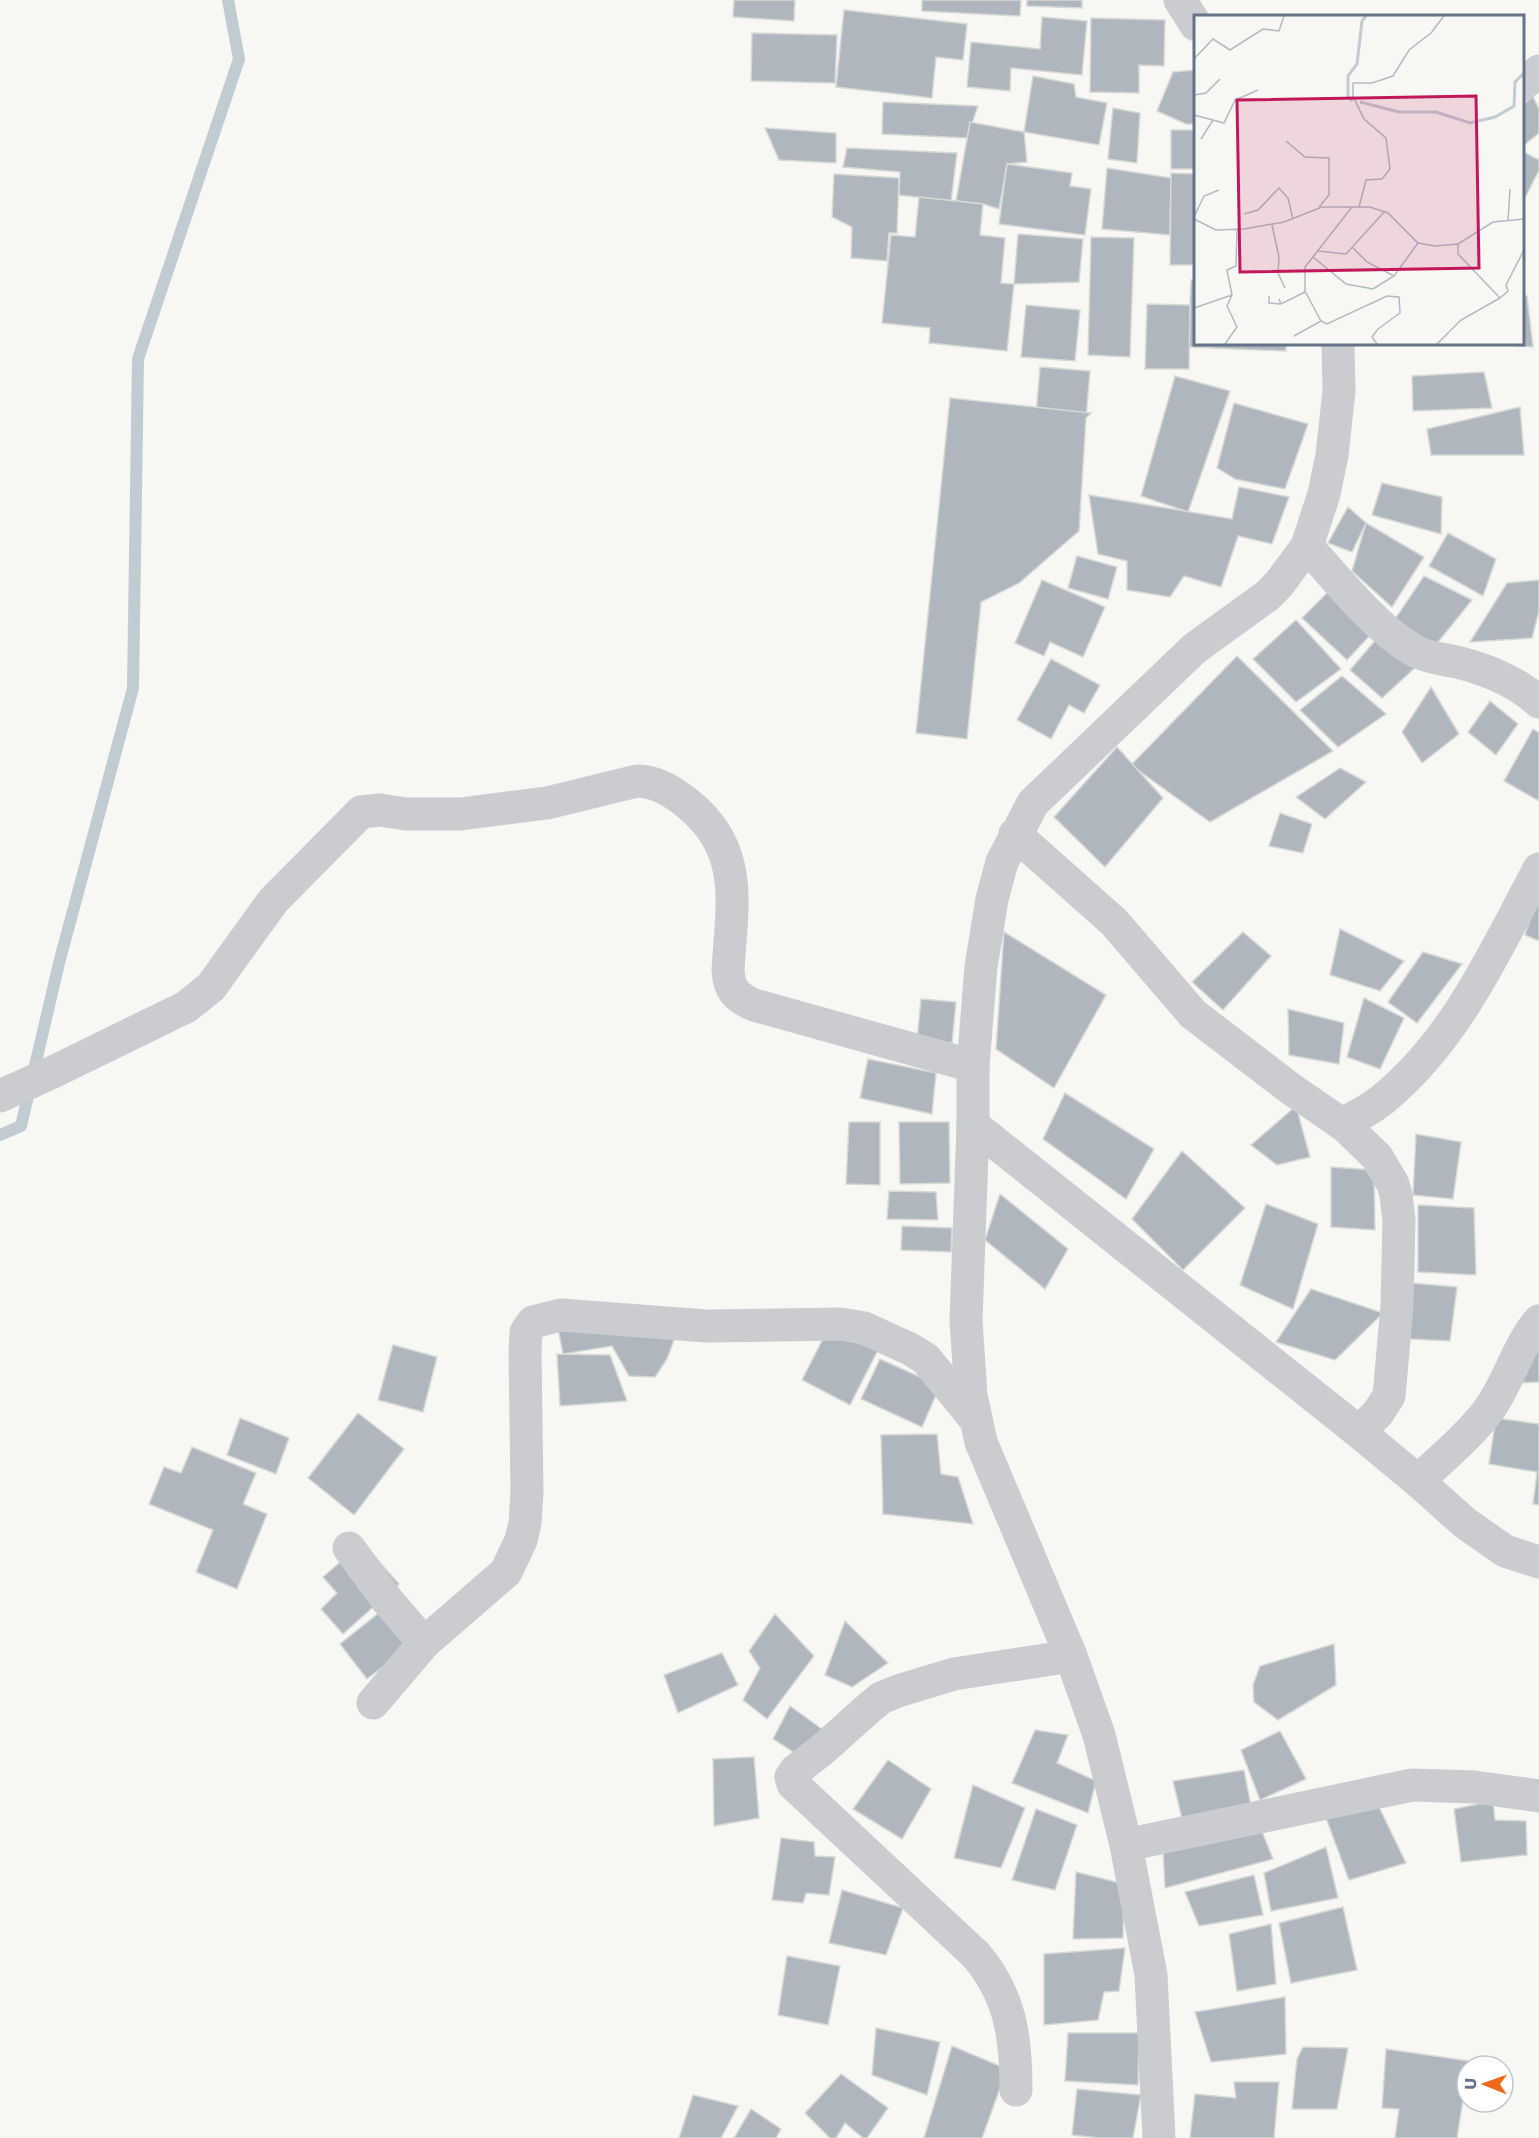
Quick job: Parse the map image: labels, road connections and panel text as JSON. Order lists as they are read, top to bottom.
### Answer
{
  "north": "left"
}
